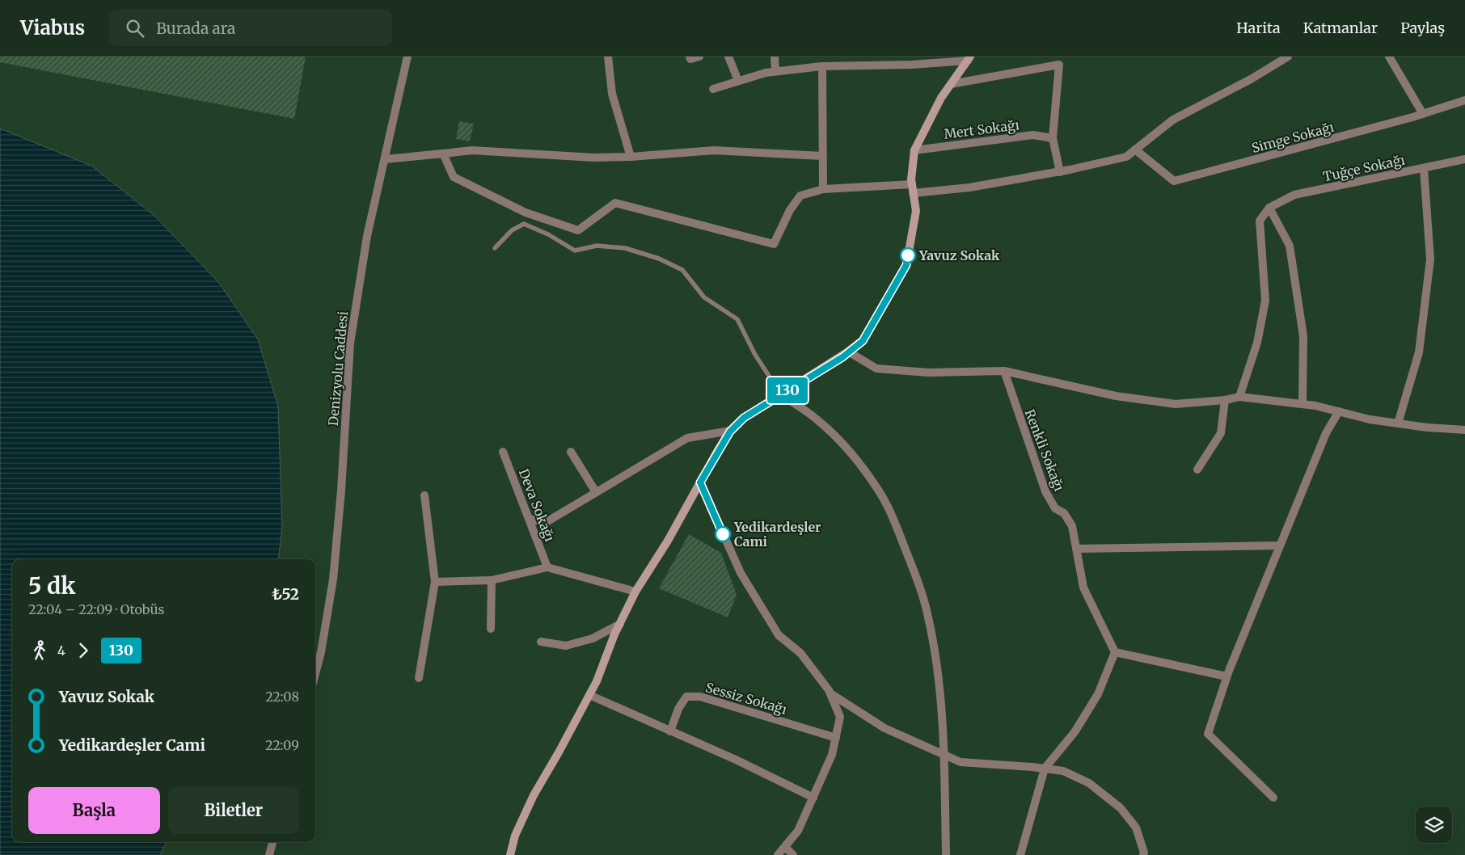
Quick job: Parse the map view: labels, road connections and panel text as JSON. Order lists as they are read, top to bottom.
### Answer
{
  "streets": {
    "street": [
      "Mert Sokağı",
      "Simge Sokağı",
      "Tuğçe Sokağı",
      "Denizyolu Caddesi",
      "Renkli Sokağı",
      "Deva Sokağı",
      "Sessiz Sokağı"
    ]
  },
  "places": ["Yavuz Sokak", "Yedikardeşler Cami"],
  "lines": ["bus line 130"],
  "page": {
    "header": "Viabus",
    "search": "Burada ara",
    "nav": ["Harita", "Katmanlar", "Paylaş"],
    "on_map": "130",
    "heading": ["5 dk", "22:04 – 22:09 · Otobüs", "₺52"],
    "legs": ["4", "130"],
    "list": [
      {
        "name": "Yavuz Sokak",
        "value": "22:08"
      },
      {
        "name": "Yedikardeşler Cami",
        "value": "22:09"
      }
    ],
    "buttons": ["Başla", "Biletler"]
  }
}
